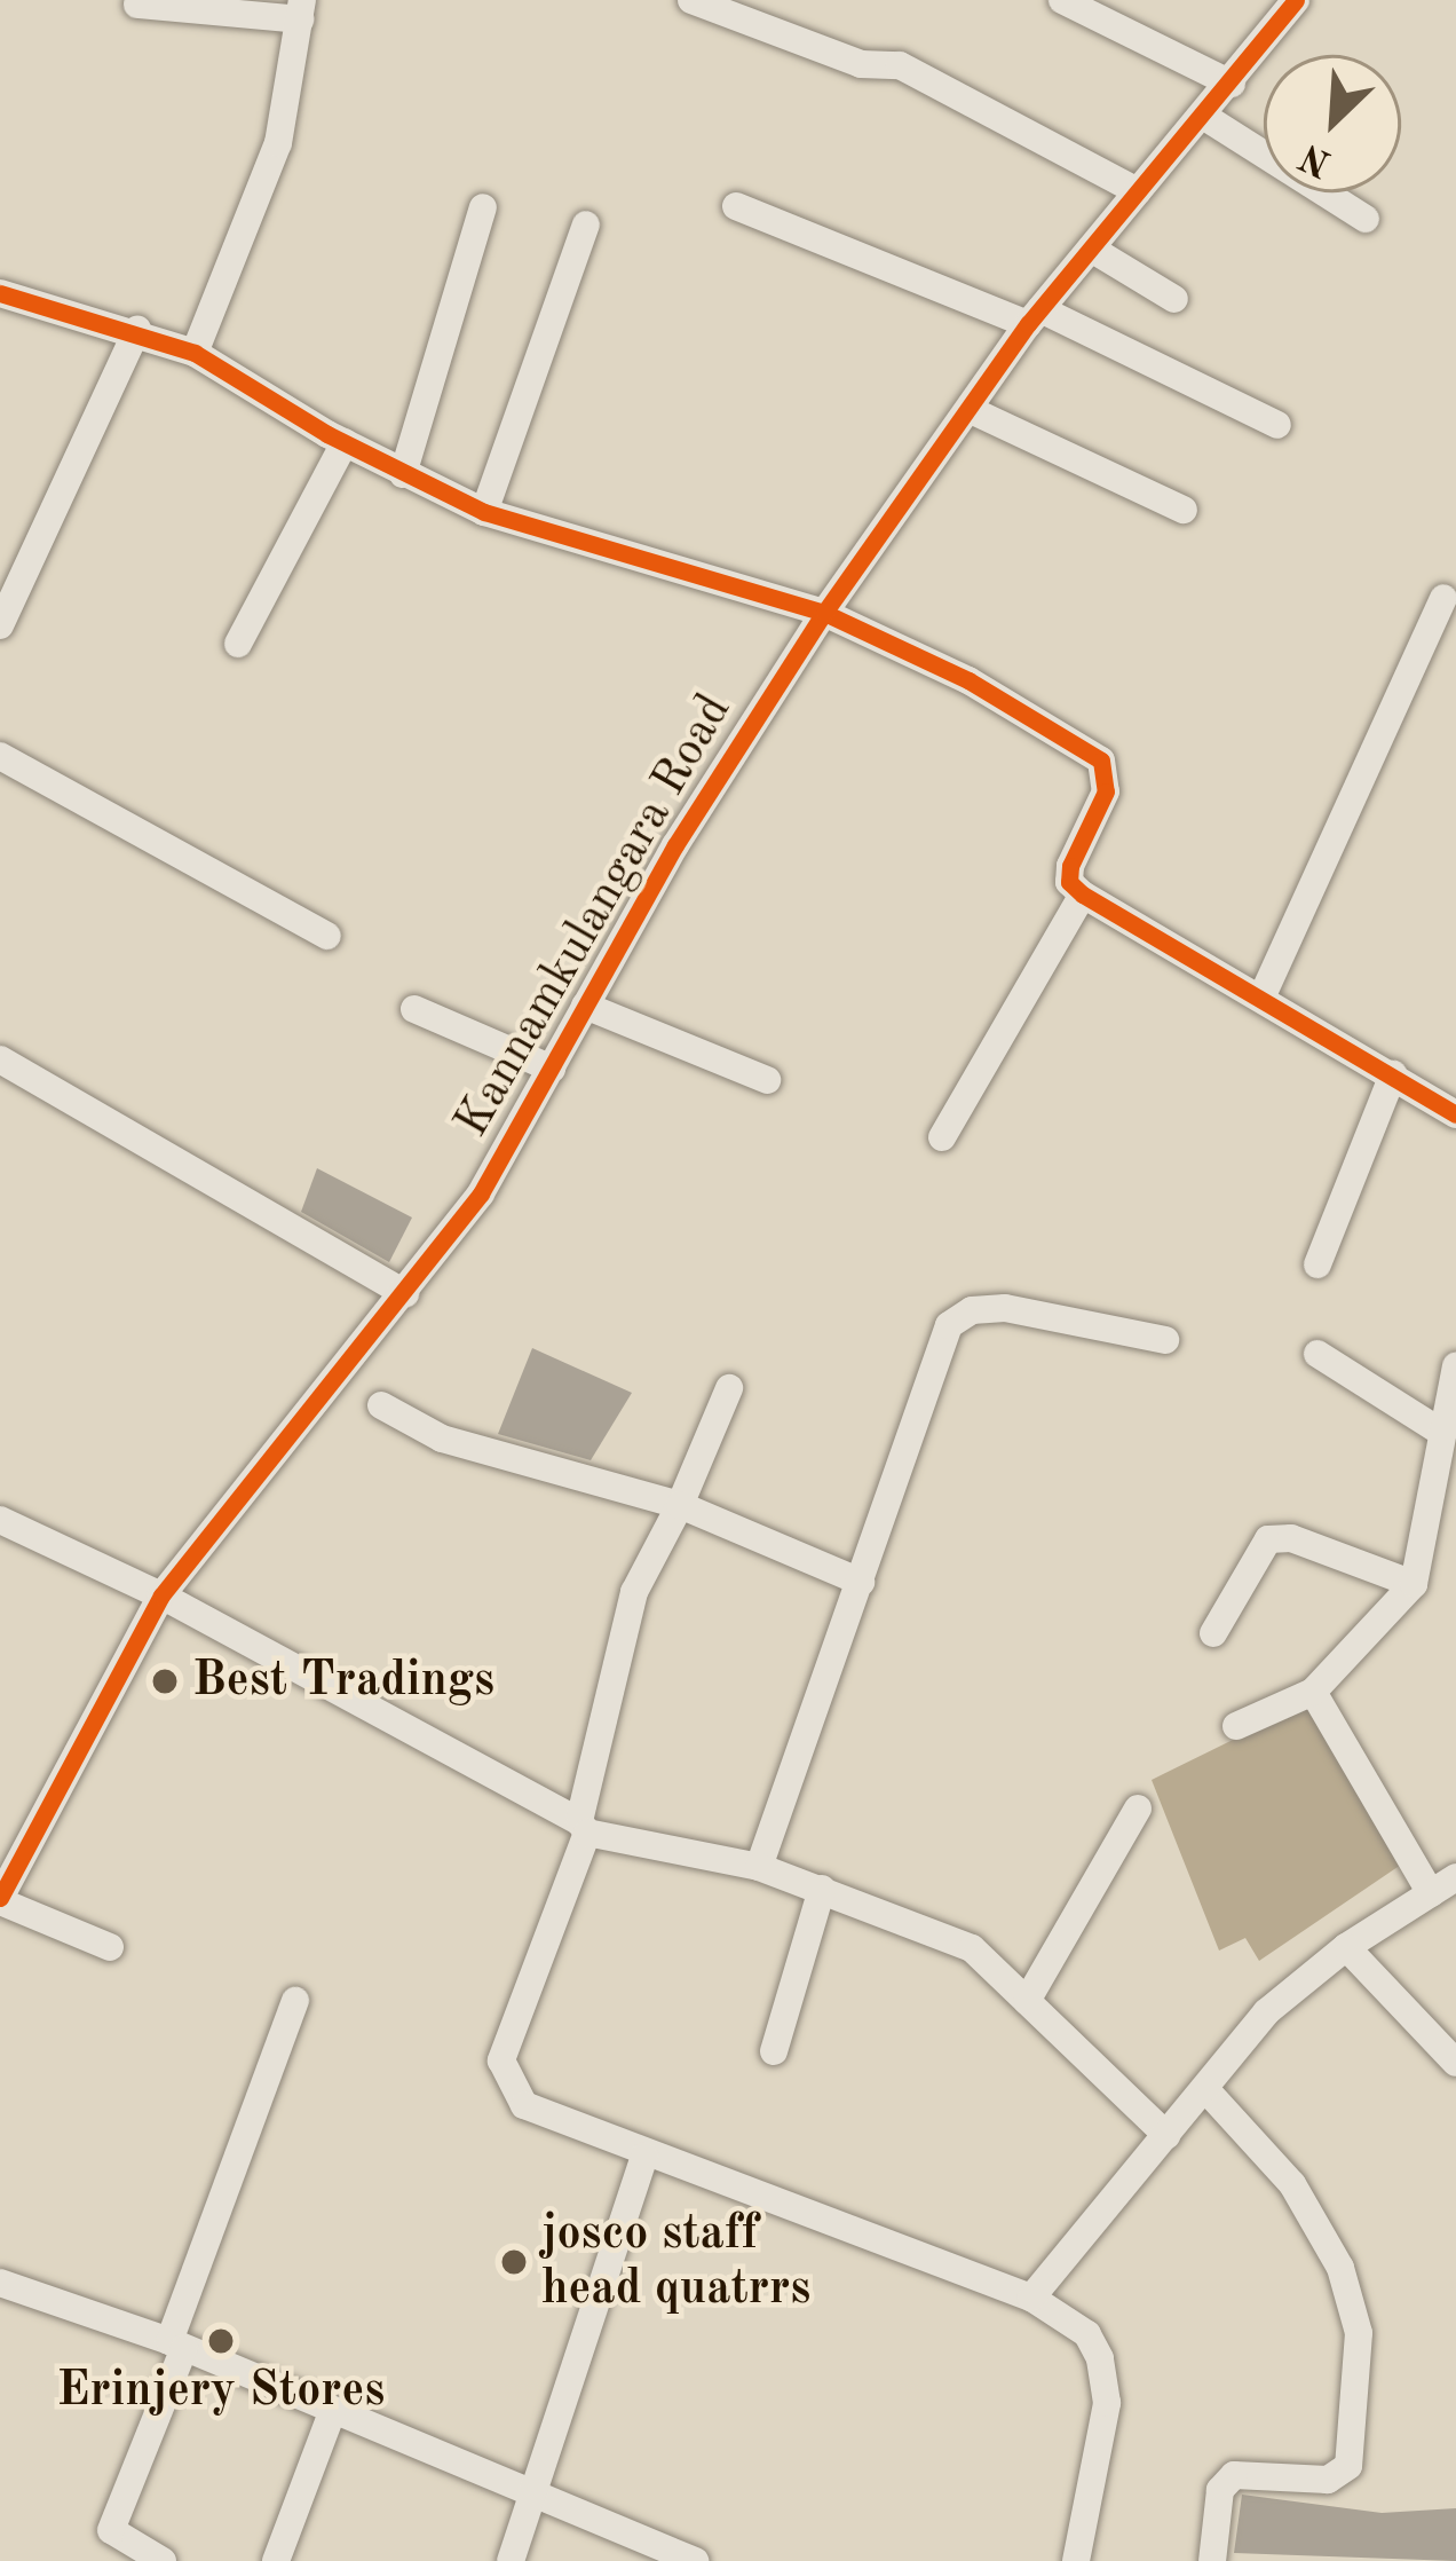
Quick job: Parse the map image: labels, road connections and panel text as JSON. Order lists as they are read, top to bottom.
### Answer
{
  "streets": {
    "street": ["Kannamkulangara Road"]
  },
  "places": ["Best Tradings", "josco staff head quatrrs", "Erinjery Stores"],
  "north": "bottom left"
}
